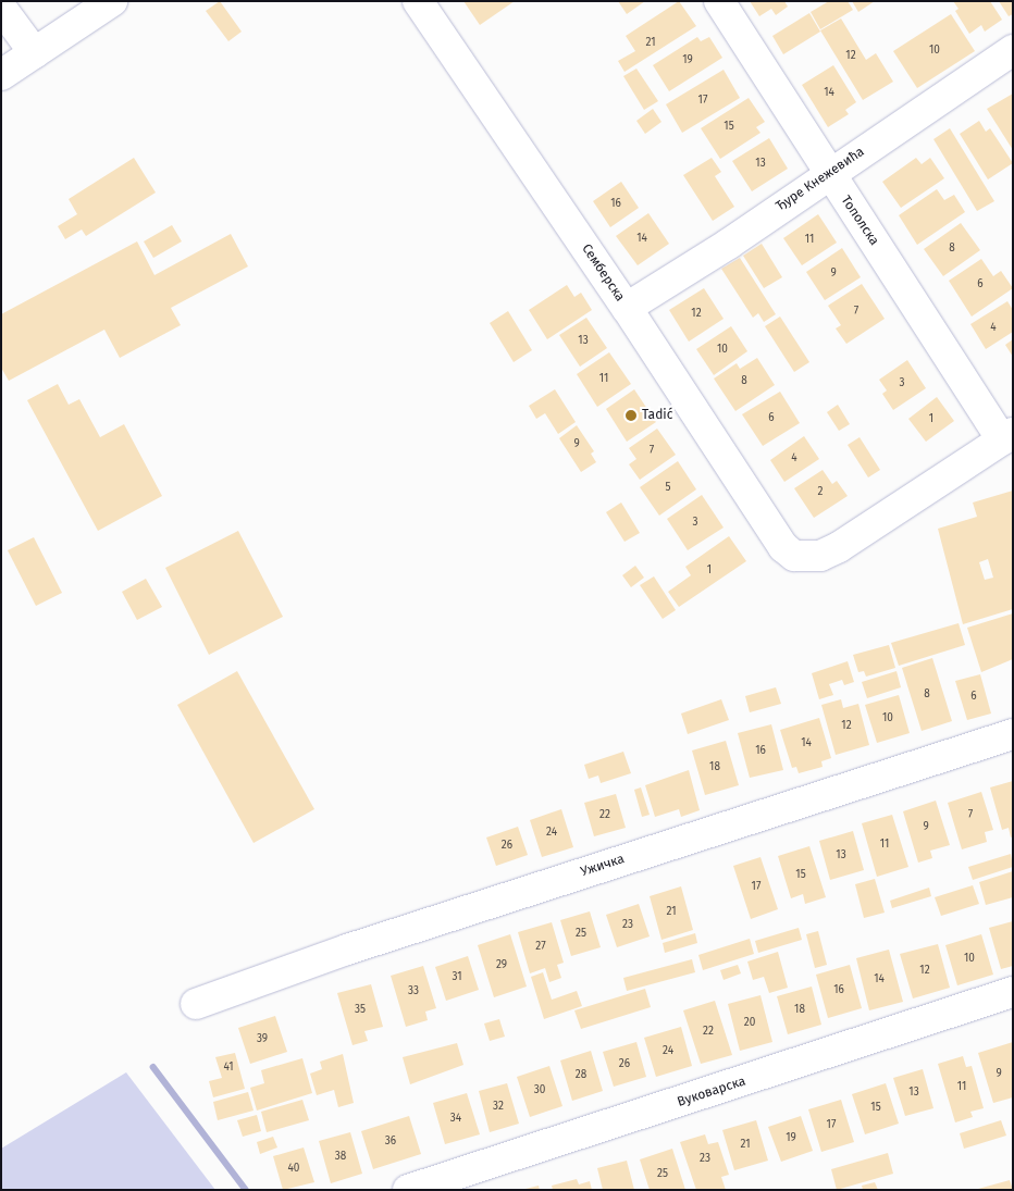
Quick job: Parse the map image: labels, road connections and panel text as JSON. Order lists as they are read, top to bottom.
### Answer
{
  "streets": {
    "street": [
      "Ђуре Кнежевића",
      "Тополска",
      "Семберска",
      "Ужичка",
      "Вуковарска"
    ]
  },
  "crossings": [
    ["Ђуре Кнежевића", "Тополска"],
    ["Ђуре Кнежевића", "Семберска"],
    ["Тополска", "Семберска"]
  ],
  "places": ["Tadić"],
  "house_numbers": [
    "21",
    "10",
    "12",
    "19",
    "14",
    "17",
    "15",
    "13",
    "16",
    "14",
    "11",
    "8",
    "9",
    "6",
    "7",
    "12",
    "4",
    "13",
    "10",
    "11",
    "8",
    "3",
    "6",
    "1",
    "9",
    "7",
    "4",
    "5",
    "2",
    "3",
    "1",
    "8",
    "6",
    "10",
    "12",
    "14",
    "16",
    "18",
    "22",
    "7",
    "9",
    "24",
    "11",
    "26",
    "13",
    "15",
    "17",
    "21",
    "23",
    "25",
    "27",
    "10",
    "29",
    "12",
    "31",
    "14",
    "16",
    "33",
    "35",
    "18",
    "20",
    "22",
    "39",
    "24",
    "26",
    "41",
    "9",
    "28",
    "11",
    "30",
    "13",
    "32",
    "15",
    "34",
    "17",
    "19",
    "36",
    "21",
    "38",
    "23",
    "40",
    "25"
  ]
}
